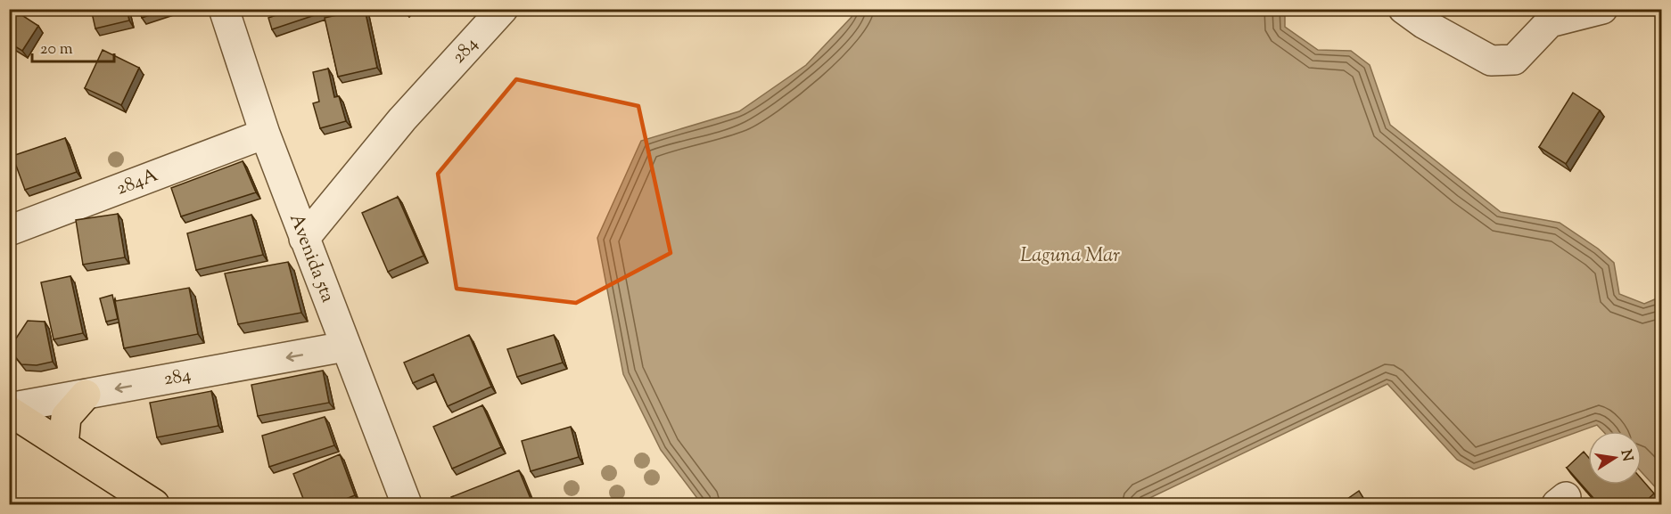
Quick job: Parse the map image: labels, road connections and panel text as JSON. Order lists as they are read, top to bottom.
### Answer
{
  "streets": {
    "street": ["284", "284A", "Avenida 5ta"]
  },
  "crossings": [
    ["284", "Avenida 5ta"],
    ["284A", "Avenida 5ta"]
  ],
  "one_way": ["284"],
  "water": ["Laguna Mar"],
  "scale_bar": "20 m",
  "north": "right"
}
